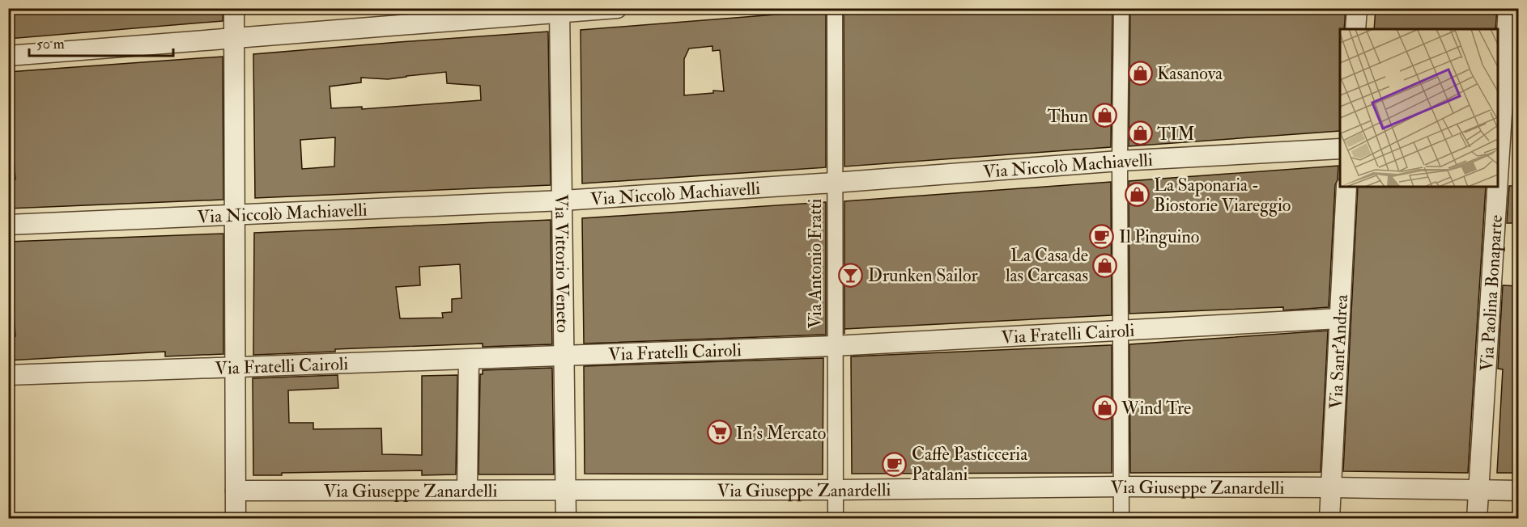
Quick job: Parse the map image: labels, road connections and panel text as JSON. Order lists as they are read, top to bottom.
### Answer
{
  "streets": {
    "street": [
      "Via Niccolò Machiavelli",
      "Via Vittorio Veneto",
      "Via Antonio Fratti",
      "Via Paolina Bonaparte",
      "Via Fratelli Cairoli",
      "Via Sant'Andrea",
      "Via Giuseppe Zanardelli"
    ]
  },
  "crossings": [
    ["Via Niccolò Machiavelli", "Via Vittorio Veneto"],
    ["Via Niccolò Machiavelli", "Via Antonio Fratti"],
    ["Via Vittorio Veneto", "Via Fratelli Cairoli"],
    ["Via Vittorio Veneto", "Via Giuseppe Zanardelli"],
    ["Via Antonio Fratti", "Via Fratelli Cairoli"],
    ["Via Antonio Fratti", "Via Giuseppe Zanardelli"],
    ["Via Paolina Bonaparte", "Via Giuseppe Zanardelli"],
    ["Via Fratelli Cairoli", "Via Sant'Andrea"],
    ["Via Sant'Andrea", "Via Giuseppe Zanardelli"]
  ],
  "places": {
    "shop": [
      "Kasanova",
      "Thun",
      "TIM",
      "La Saponaria - Biostorie Viareggio",
      "La Casa de las Carcasas",
      "Wind Tre"
    ],
    "cafe": ["Il Pinguino", "Caffè Pasticceria Patalani"],
    "bar": ["Drunken Sailor"],
    "supermarket": ["In's Mercato"]
  },
  "scale_bar": "50 m"
}
